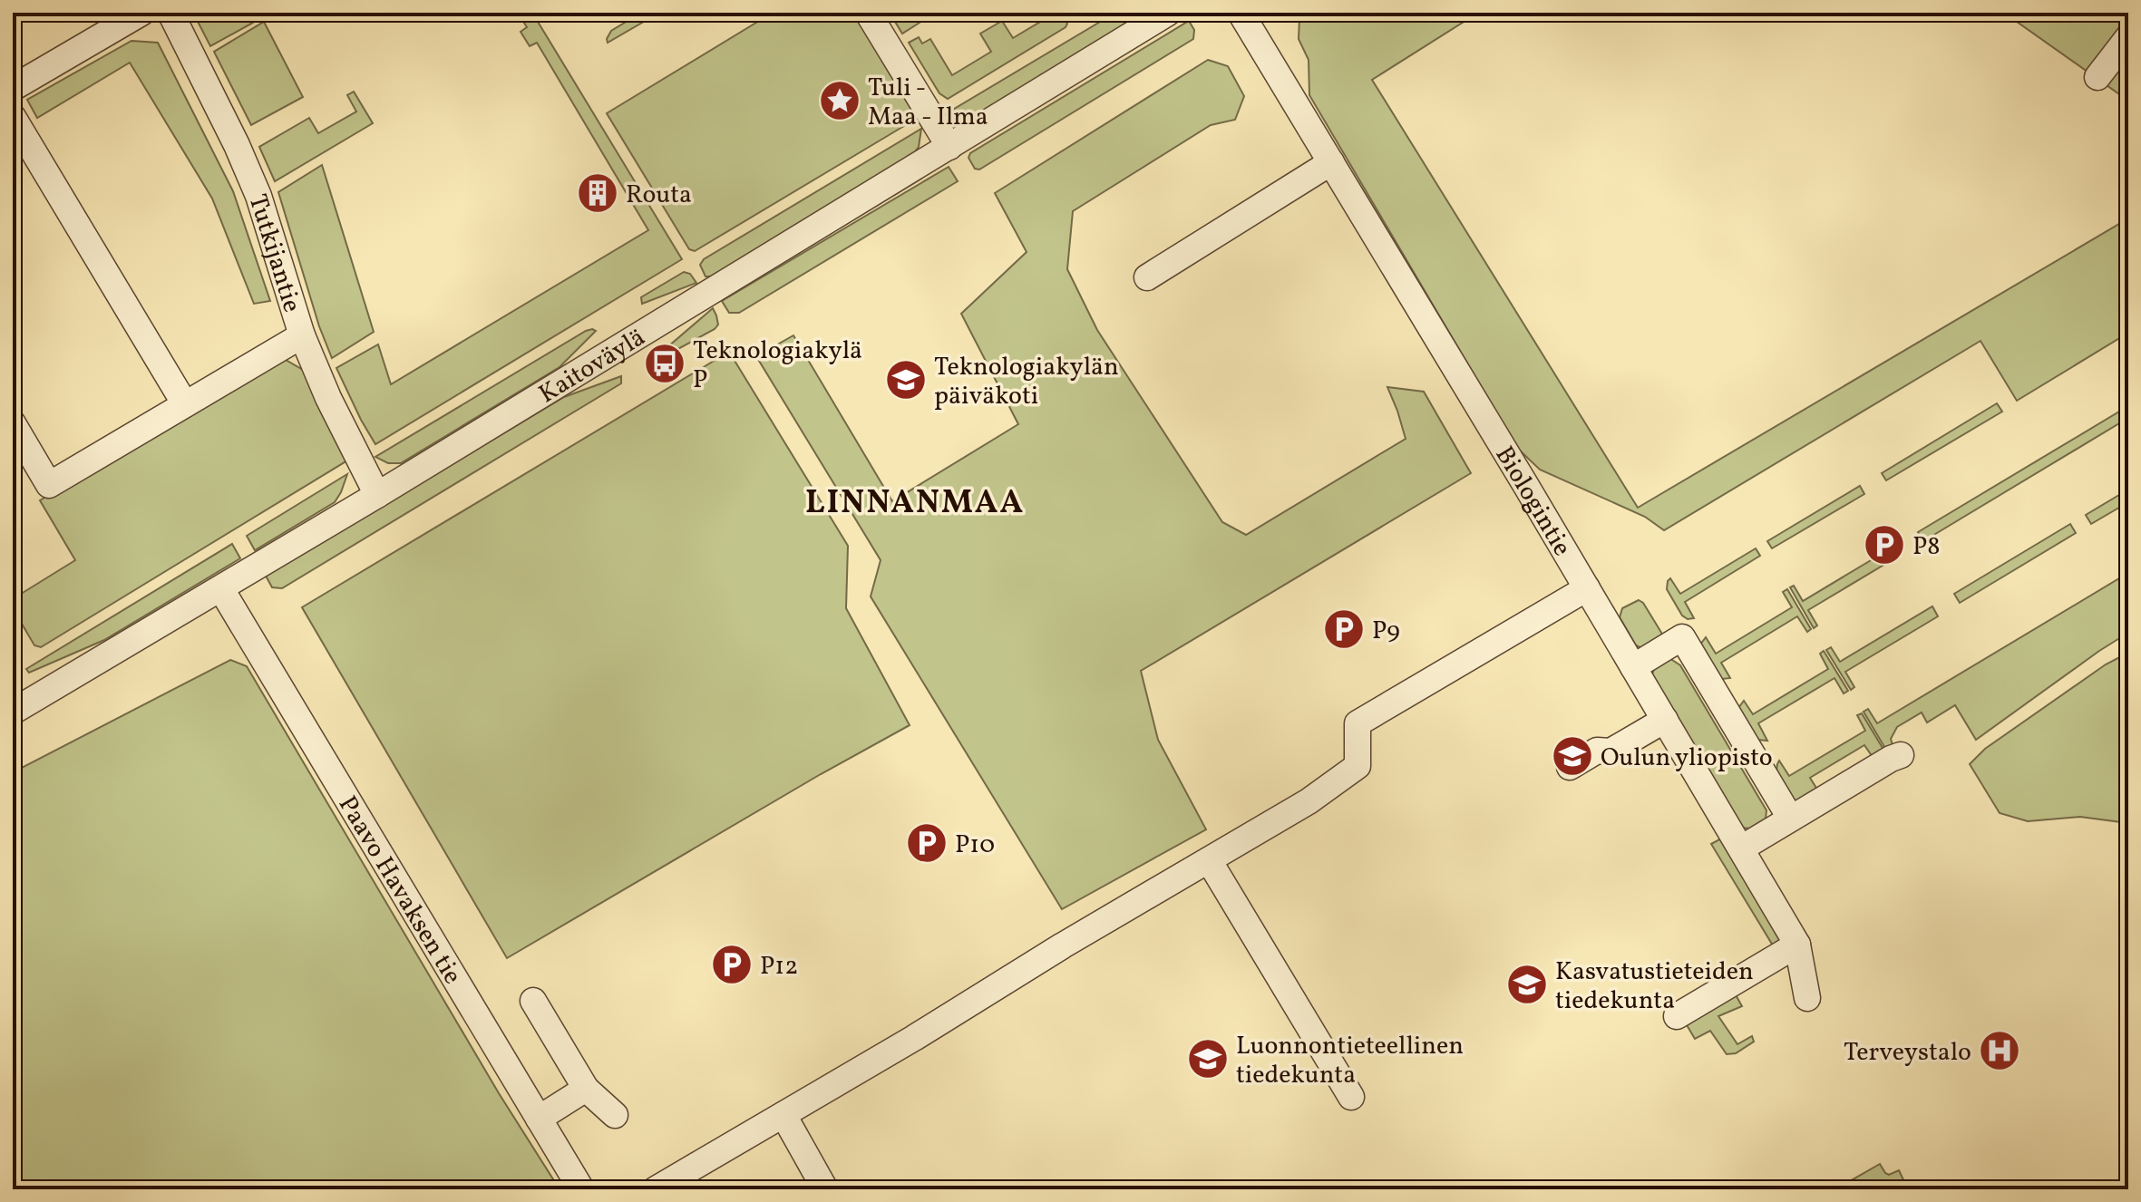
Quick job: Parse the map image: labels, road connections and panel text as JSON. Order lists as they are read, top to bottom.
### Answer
{
  "streets": {
    "street": [
      "Tutkijantie",
      "Kaitoväylä",
      "Biologintie",
      "Paavo Havaksen tie"
    ]
  },
  "crossings": [
    ["Tutkijantie", "Kaitoväylä"],
    ["Kaitoväylä", "Paavo Havaksen tie"]
  ],
  "districts": ["LINNANMAA"],
  "places": {
    "place": ["Tuli - Maa - Ilma"],
    "building": ["Routa"],
    "bus stop": ["Teknologiakylä P"],
    "school or university": [
      "Teknologiakylän päiväkoti",
      "Oulun yliopisto",
      "Kasvatustieteiden tiedekunta",
      "Luonnontieteellinen tiedekunta"
    ],
    "parking": [
      "P8",
      "P9",
      "P10",
      "P12"
    ],
    "hospital": ["Terveystalo"]
  }
}
